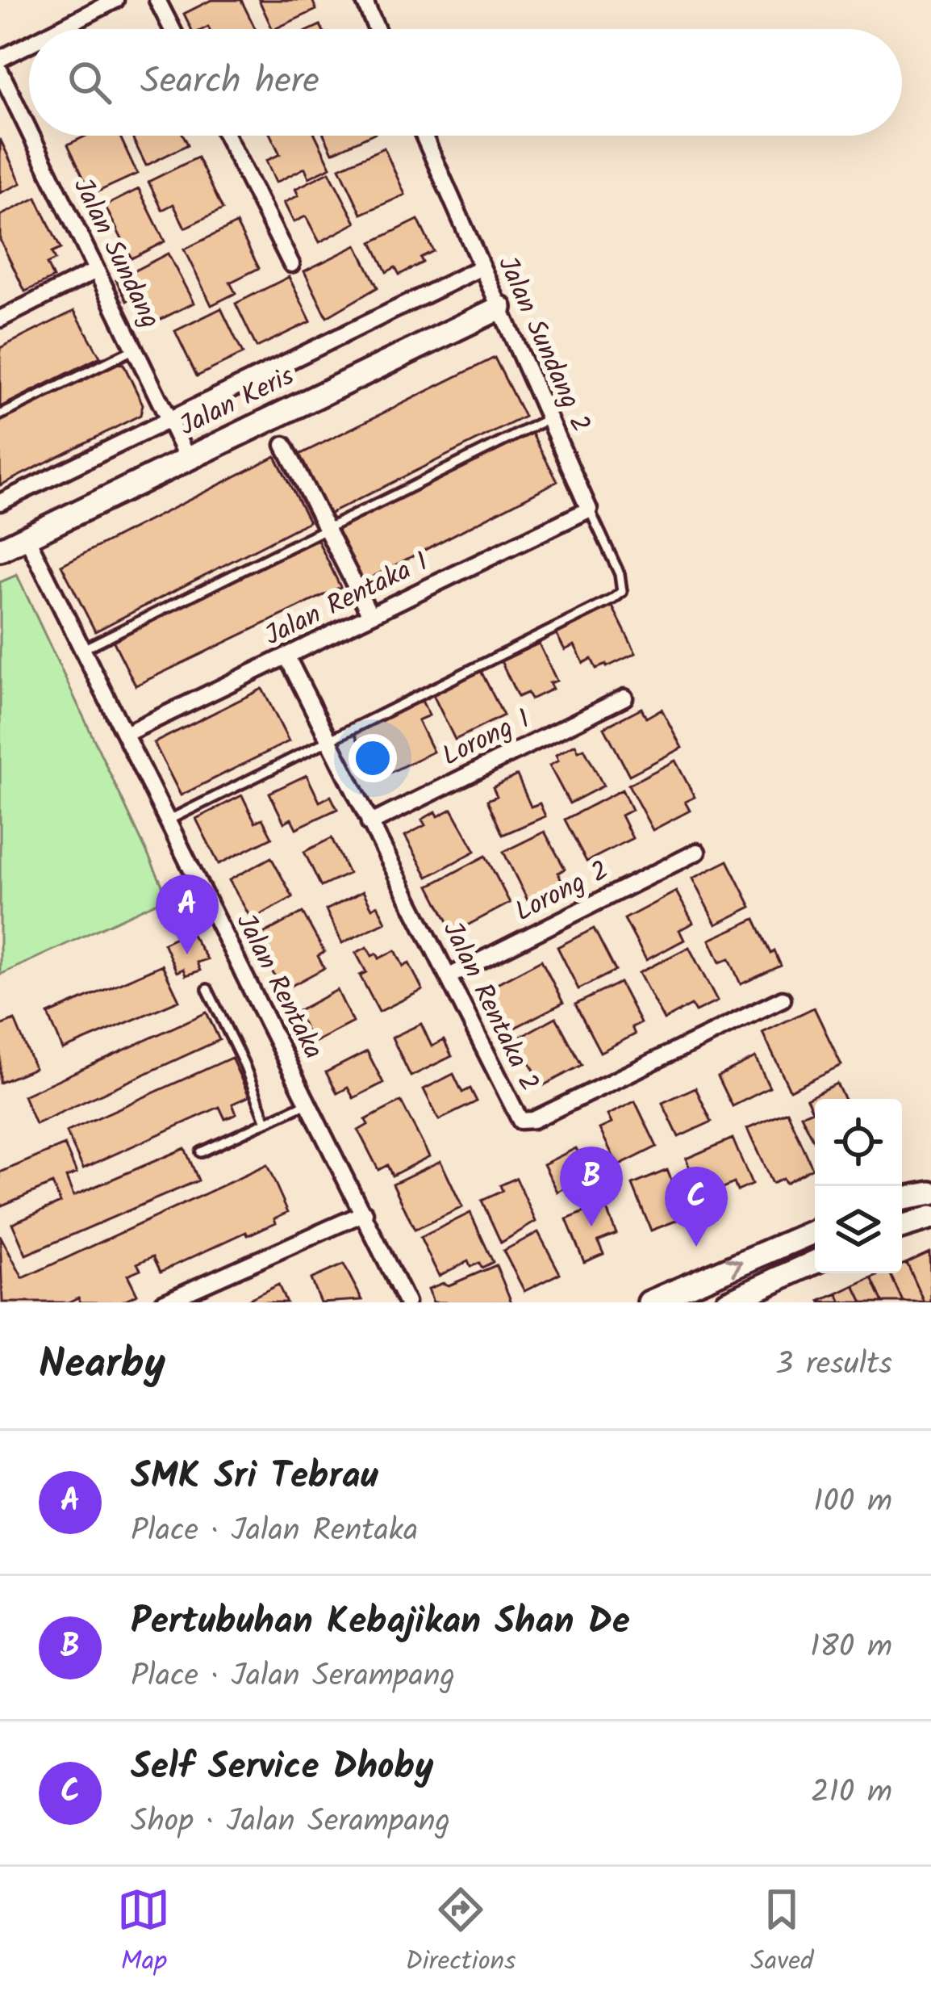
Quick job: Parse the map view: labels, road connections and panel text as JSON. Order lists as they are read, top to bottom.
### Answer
{
  "streets": {
    "street": [
      "Jalan Sundang",
      "Jalan Sundang 2",
      "Jalan Keris",
      "Jalan Rentaka 1",
      "Lorong 1",
      "Lorong 2",
      "Jalan Rentaka",
      "Jalan Rentaka 2"
    ]
  },
  "crossings": [
    ["Jalan Sundang", "Jalan Keris"],
    ["Jalan Sundang 2", "Jalan Keris"],
    ["Jalan Sundang 2", "Jalan Rentaka 1"],
    ["Jalan Sundang 2", "Jalan Rentaka 2"],
    ["Jalan Keris", "Jalan Rentaka"],
    ["Jalan Rentaka 1", "Jalan Rentaka"],
    ["Jalan Rentaka 1", "Jalan Rentaka 2"],
    ["Lorong 1", "Jalan Rentaka 2"],
    ["Lorong 2", "Jalan Rentaka 2"]
  ],
  "page": {
    "search": "Search here",
    "pins": ["A", "B", "C"],
    "heading": ["Nearby", "3 results"],
    "list": [
      {
        "mark": "A",
        "name": "SMK Sri Tebrau",
        "note": "Place · Jalan Rentaka",
        "value": "100 m"
      },
      {
        "mark": "B",
        "name": "Pertubuhan Kebajikan Shan De",
        "note": "Place · Jalan Serampang",
        "value": "180 m"
      },
      {
        "mark": "C",
        "name": "Self Service Dhoby",
        "note": "Shop · Jalan Serampang",
        "value": "210 m"
      }
    ],
    "nav": ["Map", "Directions", "Saved"]
  }
}
